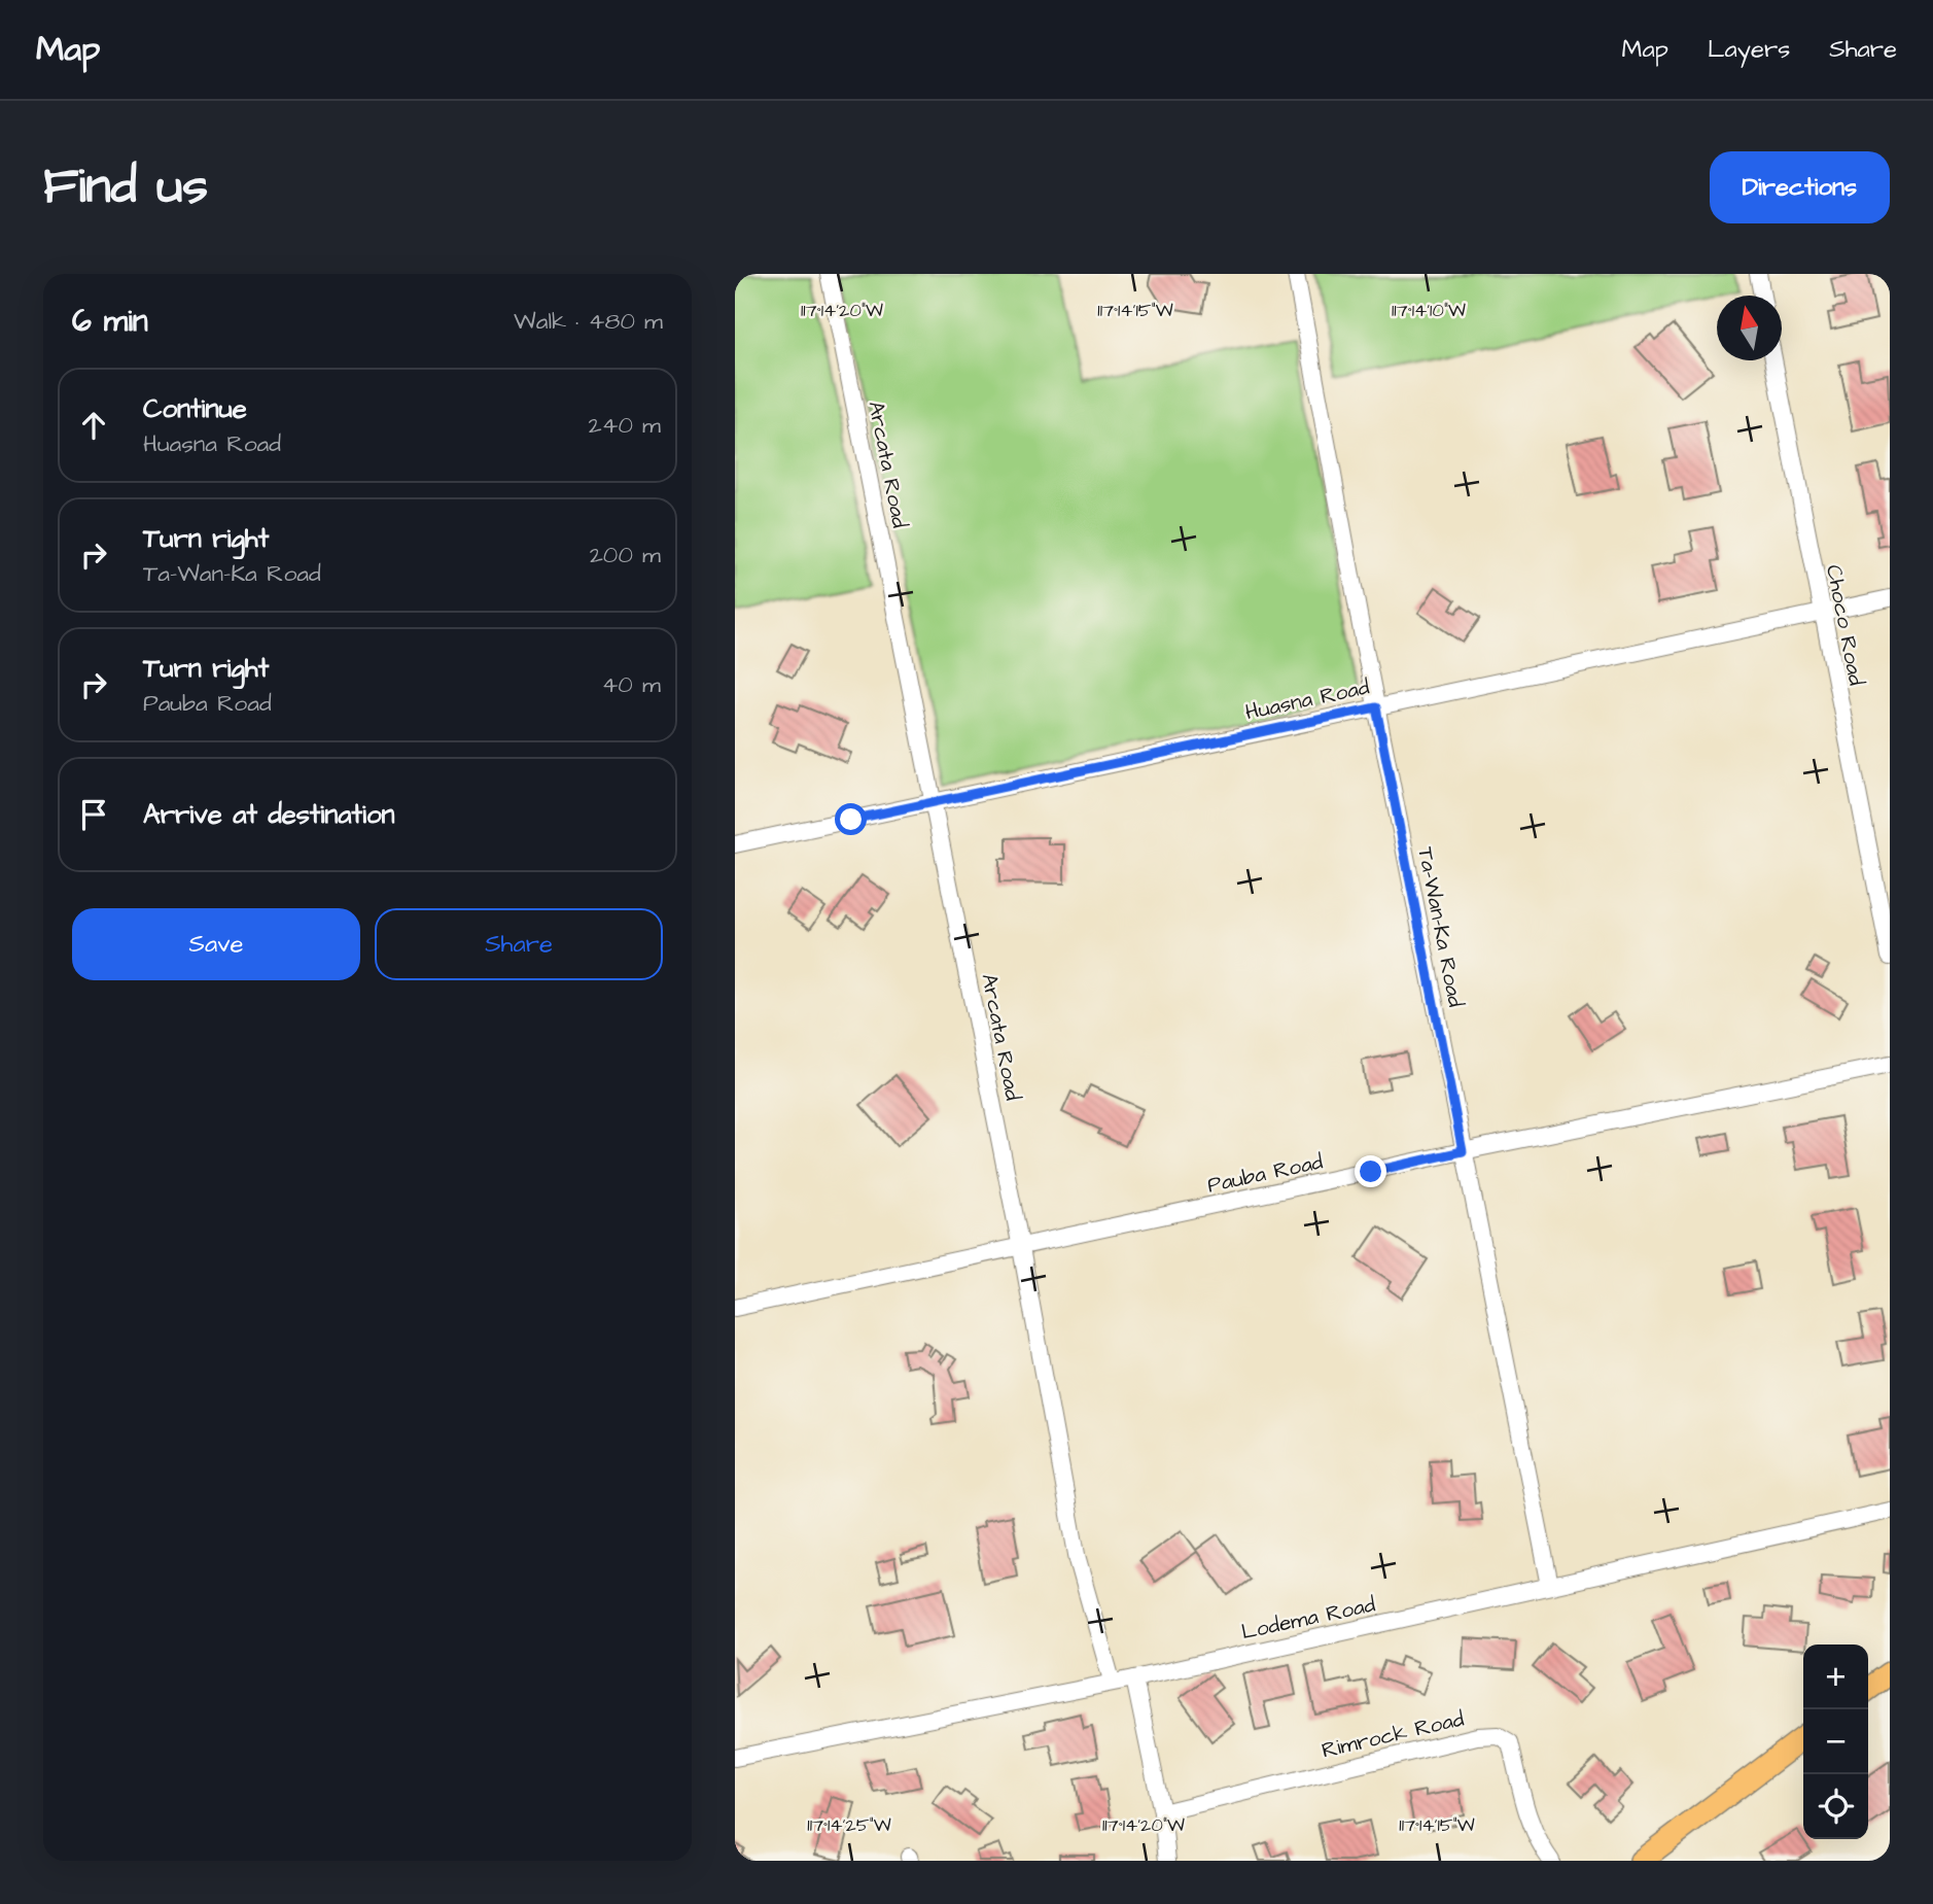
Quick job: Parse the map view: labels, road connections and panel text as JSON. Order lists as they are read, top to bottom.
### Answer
{
  "streets": {
    "street": [
      "Arcata Road",
      "Choco Road",
      "Huasna Road",
      "Ta-Wan-Ka Road",
      "Pauba Road",
      "Lodema Road",
      "Rimrock Road"
    ]
  },
  "crossings": [
    ["Arcata Road", "Huasna Road"],
    ["Arcata Road", "Pauba Road"],
    ["Arcata Road", "Lodema Road"],
    ["Choco Road", "Huasna Road"],
    ["Huasna Road", "Ta-Wan-Ka Road"],
    ["Ta-Wan-Ka Road", "Pauba Road"],
    ["Ta-Wan-Ka Road", "Lodema Road"]
  ],
  "north": "top",
  "page": {
    "header": "Map",
    "nav": ["Map", "Layers", "Share"],
    "buttons": [
      "Directions",
      ["Save", "Share"]
    ],
    "title": "Find us",
    "heading": ["6 min", "Walk · 480 m"],
    "list": [
      ["Continue", "Huasna Road", "240 m"],
      ["Turn right", "Ta-Wan-Ka Road", "200 m"],
      ["Turn right", "Pauba Road", "40 m"],
      "Arrive at destination"
    ],
    "map_buttons": ["+", "−"]
  },
  "coordinates": [
    "117°14'20\"W",
    "117°14'15\"W",
    "117°14'10\"W",
    "117°14'25\"W"
  ]
}
